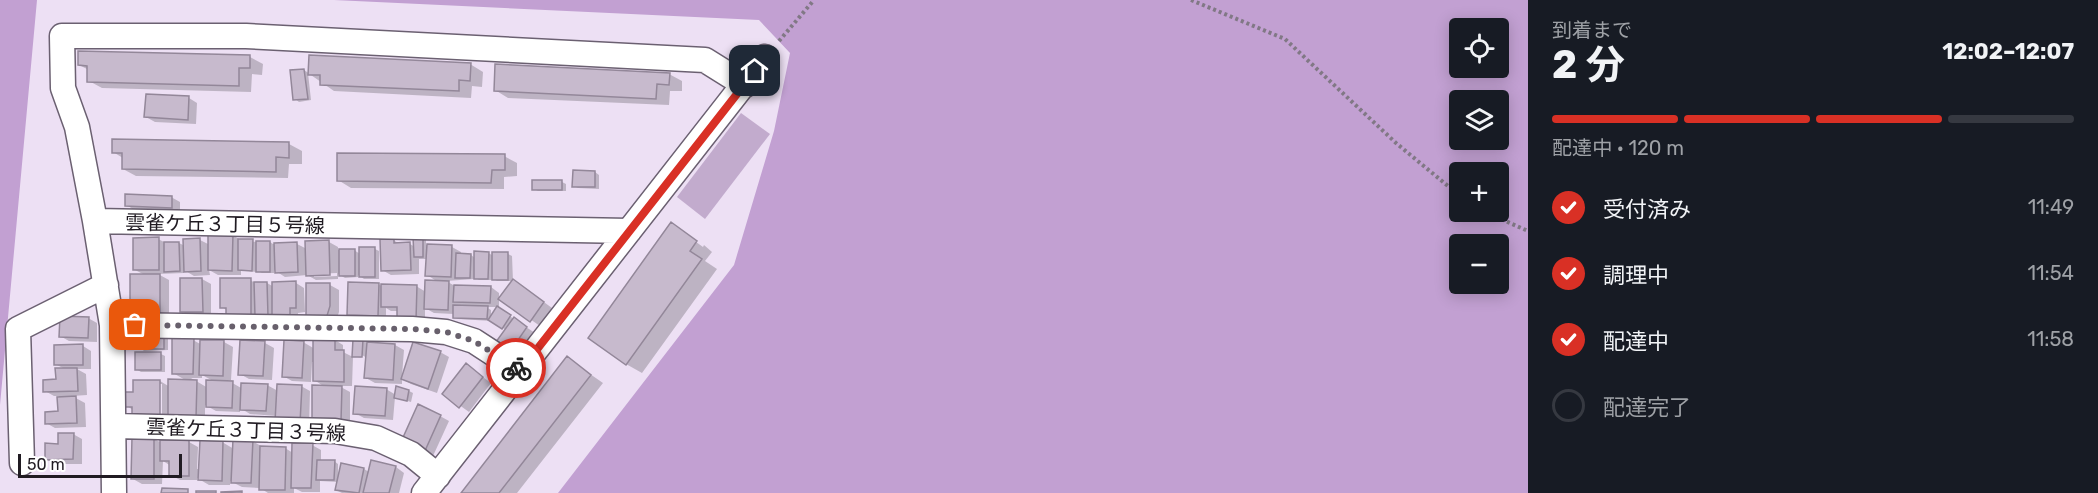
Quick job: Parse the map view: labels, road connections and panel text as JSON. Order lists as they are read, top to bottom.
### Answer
{
  "streets": {
    "street": ["雲雀ケ丘３丁目５号線", "雲雀ケ丘３丁目３号線"]
  },
  "crossings": [
    ["雲雀ケ丘３丁目５号線", "雲雀ケ丘３丁目３号線"]
  ],
  "scale_bar": "50 m",
  "page": {
    "heading": ["2 分", "到着まで", "12:02–12:07"],
    "map_buttons": ["+", "−"],
    "bar": "配達中 · 120 m",
    "list": [
      ["受付済み", "11:49"],
      ["調理中", "11:54"],
      ["配達中", "11:58"],
      "配達完了"
    ],
    "scale": "50 m"
  }
}
